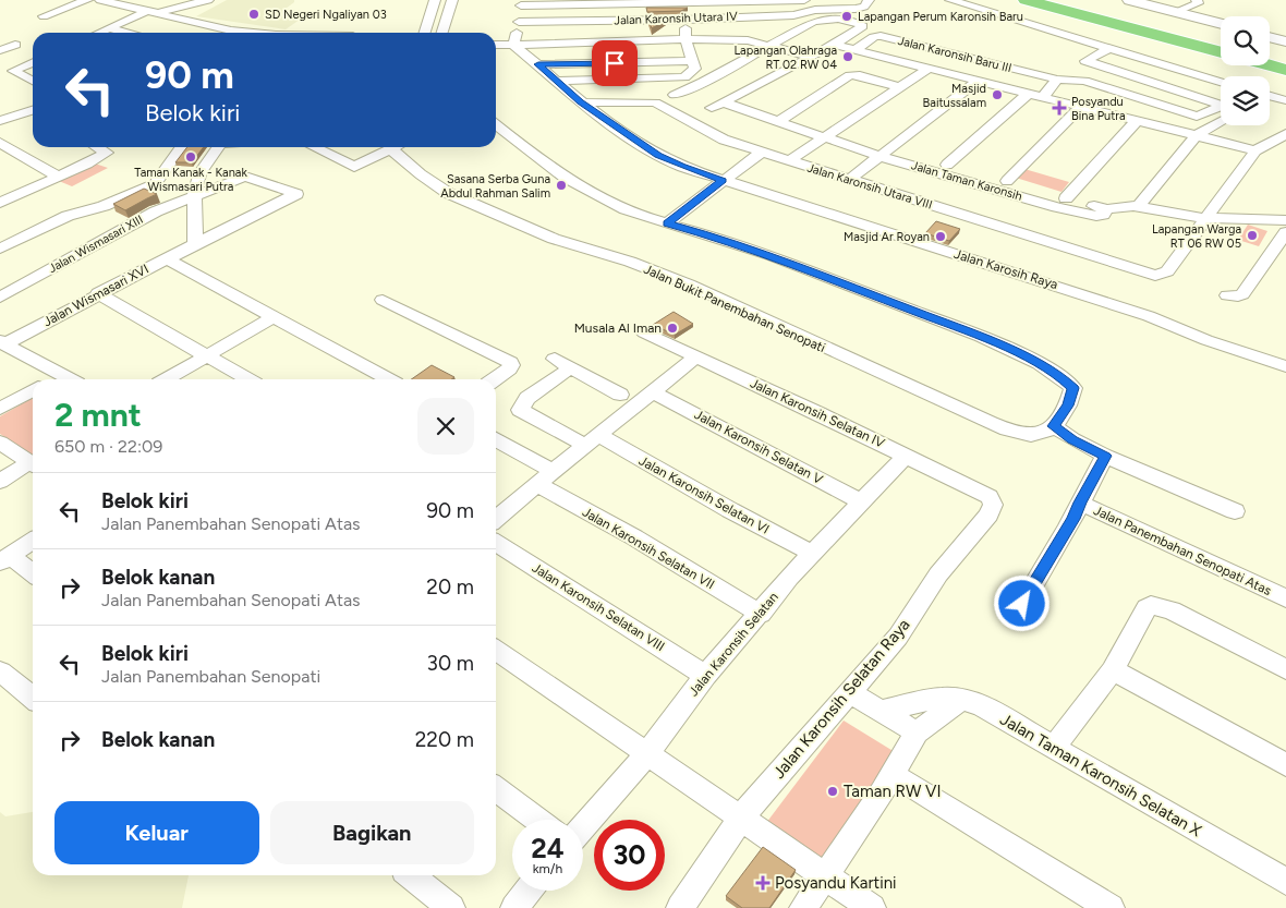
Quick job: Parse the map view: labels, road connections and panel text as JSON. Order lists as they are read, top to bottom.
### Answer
{
  "streets": {
    "street": [
      "Jalan Karonsih Utara IV",
      "Jalan Karonsih Baru III",
      "Jalan Taman Karonsih",
      "Jalan Karonsih Utara VIII",
      "Jalan Wismasari XIII",
      "Jalan Karosih Raya",
      "Jalan Wismasari XVI",
      "Jalan Bukit Panembahan Senopati",
      "Jalan Karonsih Selatan IV",
      "Jalan Karonsih Selatan V",
      "Jalan Karonsih Selatan VI",
      "Jalan Karonsih Selatan VII",
      "Jalan Panembahan Senopati Atas",
      "Jalan Karonsih Selatan VIII",
      "Jalan Karonsih Selatan",
      "Jalan Karonsih Selatan Raya",
      "Jalan Taman Karonsih Selatan X"
    ]
  },
  "crossings": [
    ["Jalan Taman Karonsih", "Jalan Karonsih Utara VIII"],
    ["Jalan Karonsih Utara VIII", "Jalan Karosih Raya"],
    ["Jalan Wismasari XIII", "Jalan Wismasari XVI"],
    ["Jalan Karonsih Selatan IV", "Jalan Karonsih Selatan"],
    ["Jalan Karonsih Selatan IV", "Jalan Karonsih Selatan Raya"],
    ["Jalan Karonsih Selatan V", "Jalan Karonsih Selatan"],
    ["Jalan Karonsih Selatan VI", "Jalan Karonsih Selatan"],
    ["Jalan Karonsih Selatan VII", "Jalan Karonsih Selatan"],
    ["Jalan Karonsih Selatan VIII", "Jalan Karonsih Selatan"]
  ],
  "places": {
    "other": [
      "SD Negeri Ngaliyan 03",
      "Lapangan Perum Karonsih Baru",
      "Lapangan Olahraga RT 02 RW 04",
      "Masjid Baitussalam",
      "Taman Kanak - Kanak Wismasari Putra",
      "Sasana Serba Guna Abdul Rahman Salim",
      "Lapangan Warga RT 06 RW 05",
      "Masjid Ar Royan",
      "Musala Al Iman",
      "Taman RW VI"
    ],
    "health": ["Posyandu Bina Putra", "Posyandu Kartini"]
  },
  "page": {
    "turn": ["90 m", "Belok kiri"],
    "heading": ["2 mnt", "650 m · 22:09"],
    "list": [
      {
        "name": "Belok kiri",
        "note": "Jalan Panembahan Senopati Atas",
        "value": "90 m"
      },
      {
        "name": "Belok kanan",
        "note": "Jalan Panembahan Senopati Atas",
        "value": "20 m"
      },
      {
        "name": "Belok kiri",
        "note": "Jalan Panembahan Senopati",
        "value": "30 m"
      },
      {
        "name": "Belok kanan",
        "value": "220 m"
      }
    ],
    "buttons": ["Keluar", "Bagikan"],
    "speed": "24 km/h",
    "limit": "30"
  }
}
